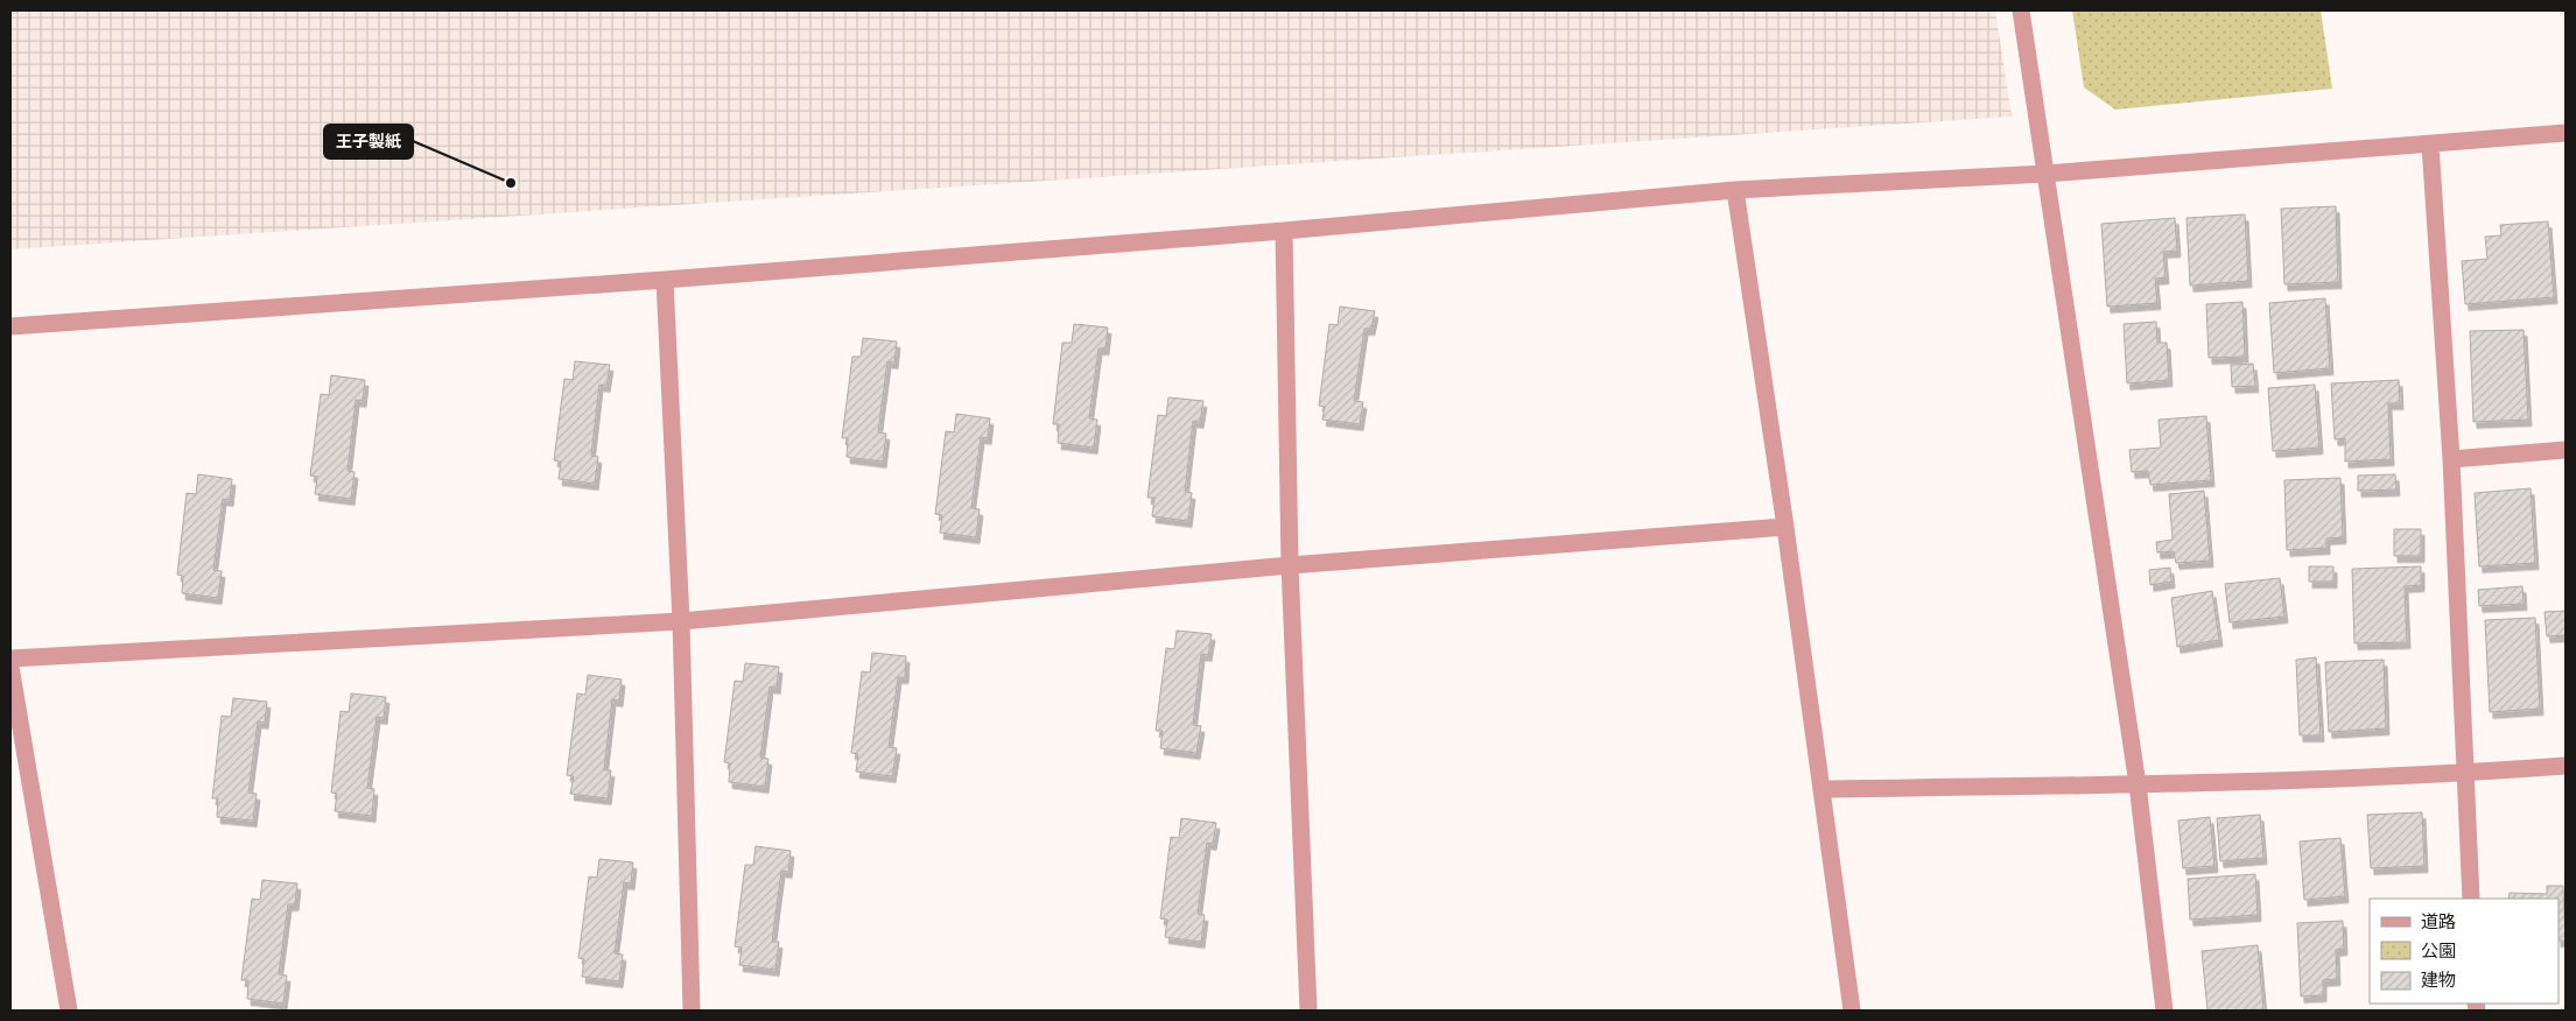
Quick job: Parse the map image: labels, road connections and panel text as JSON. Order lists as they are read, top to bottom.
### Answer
{
  "places": ["王子製紙"],
  "legend": ["道路", "公園", "建物"]
}
